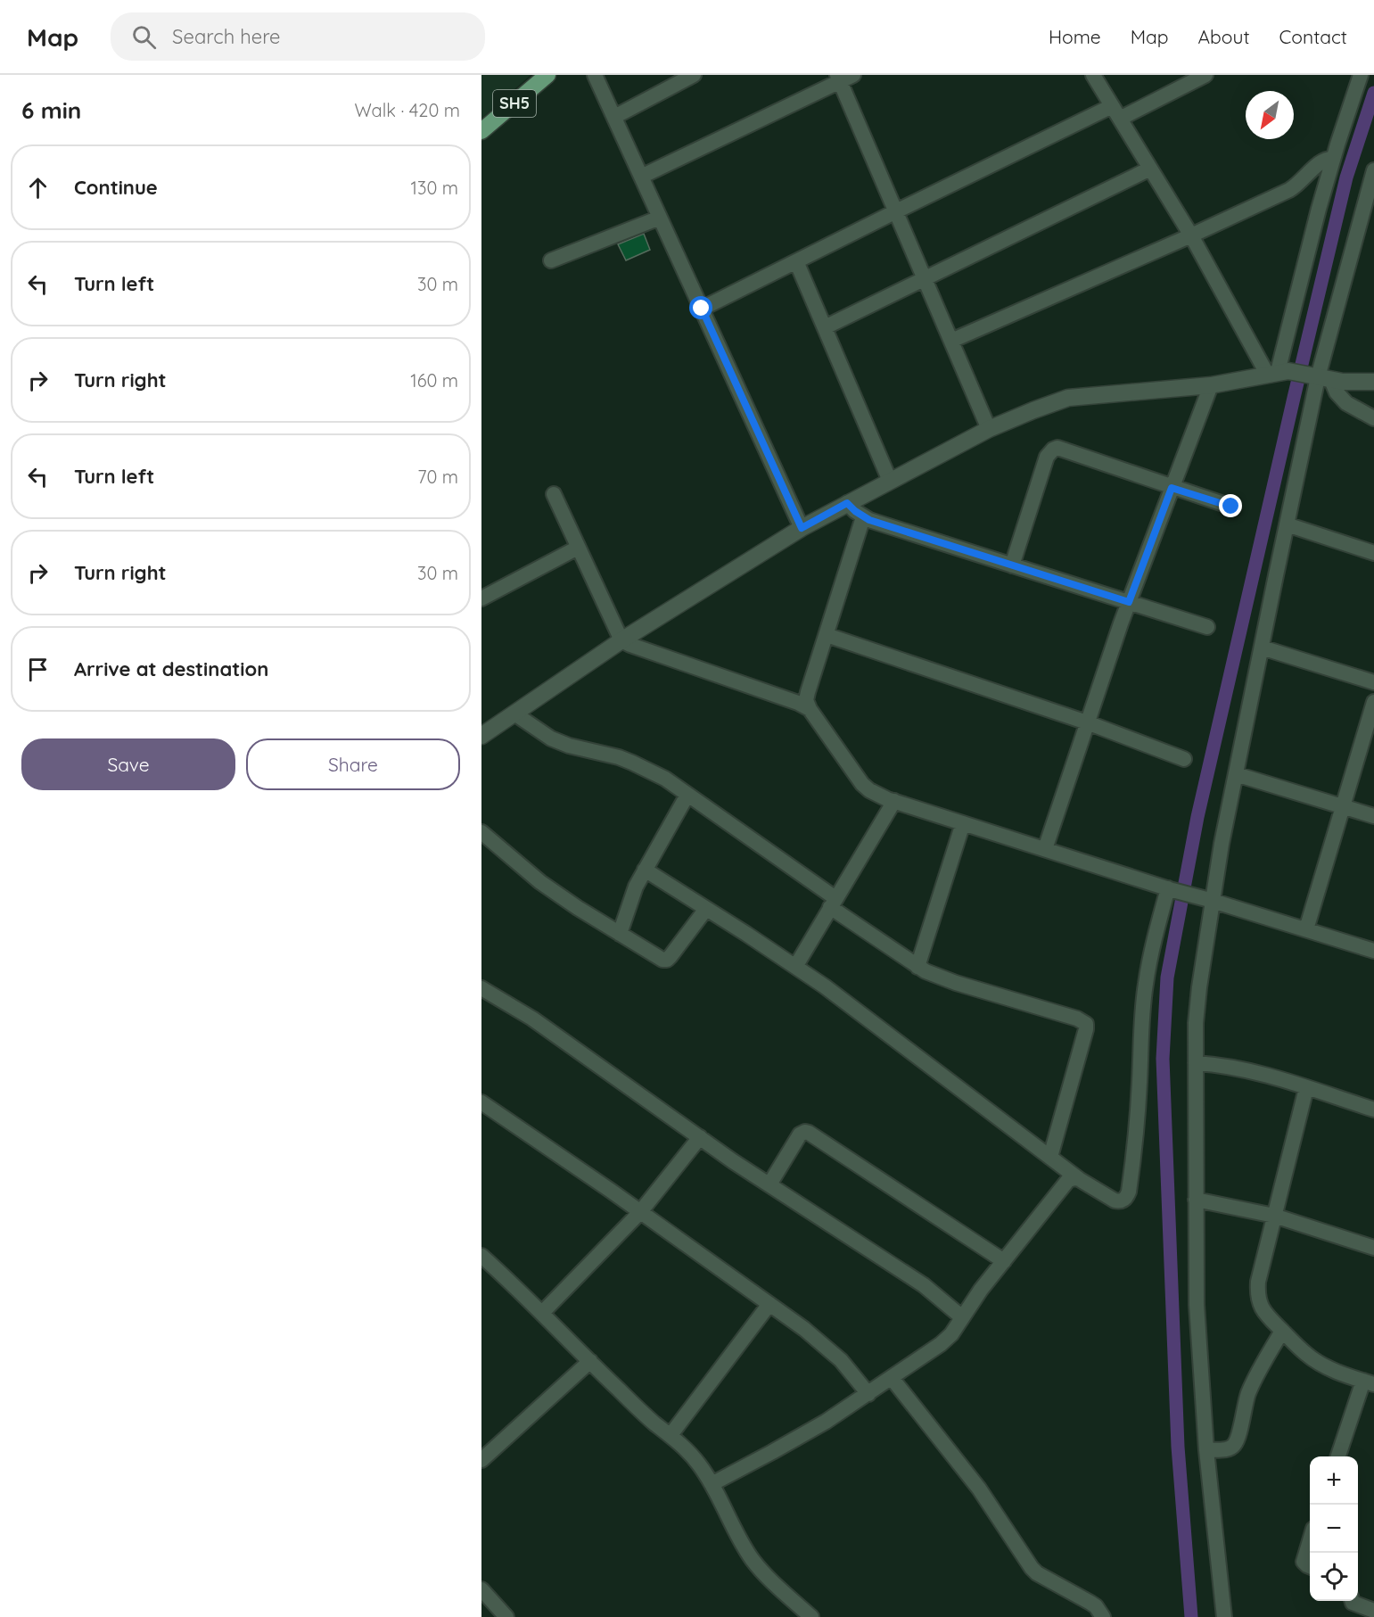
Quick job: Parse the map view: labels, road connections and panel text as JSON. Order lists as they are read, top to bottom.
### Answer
{
  "streets": {
    "main road": ["SH5"]
  },
  "north": "bottom left",
  "page": {
    "header": "Map",
    "search": "Search here",
    "nav": [
      "Home",
      "Map",
      "About",
      "Contact"
    ],
    "heading": ["6 min", "Walk · 420 m"],
    "list": [
      ["Continue", "130 m"],
      ["Turn left", "30 m"],
      ["Turn right", "160 m"],
      ["Turn left", "70 m"],
      ["Turn right", "30 m"],
      "Arrive at destination"
    ],
    "buttons": ["Save", "Share"],
    "map_buttons": ["+", "−"]
  }
}
